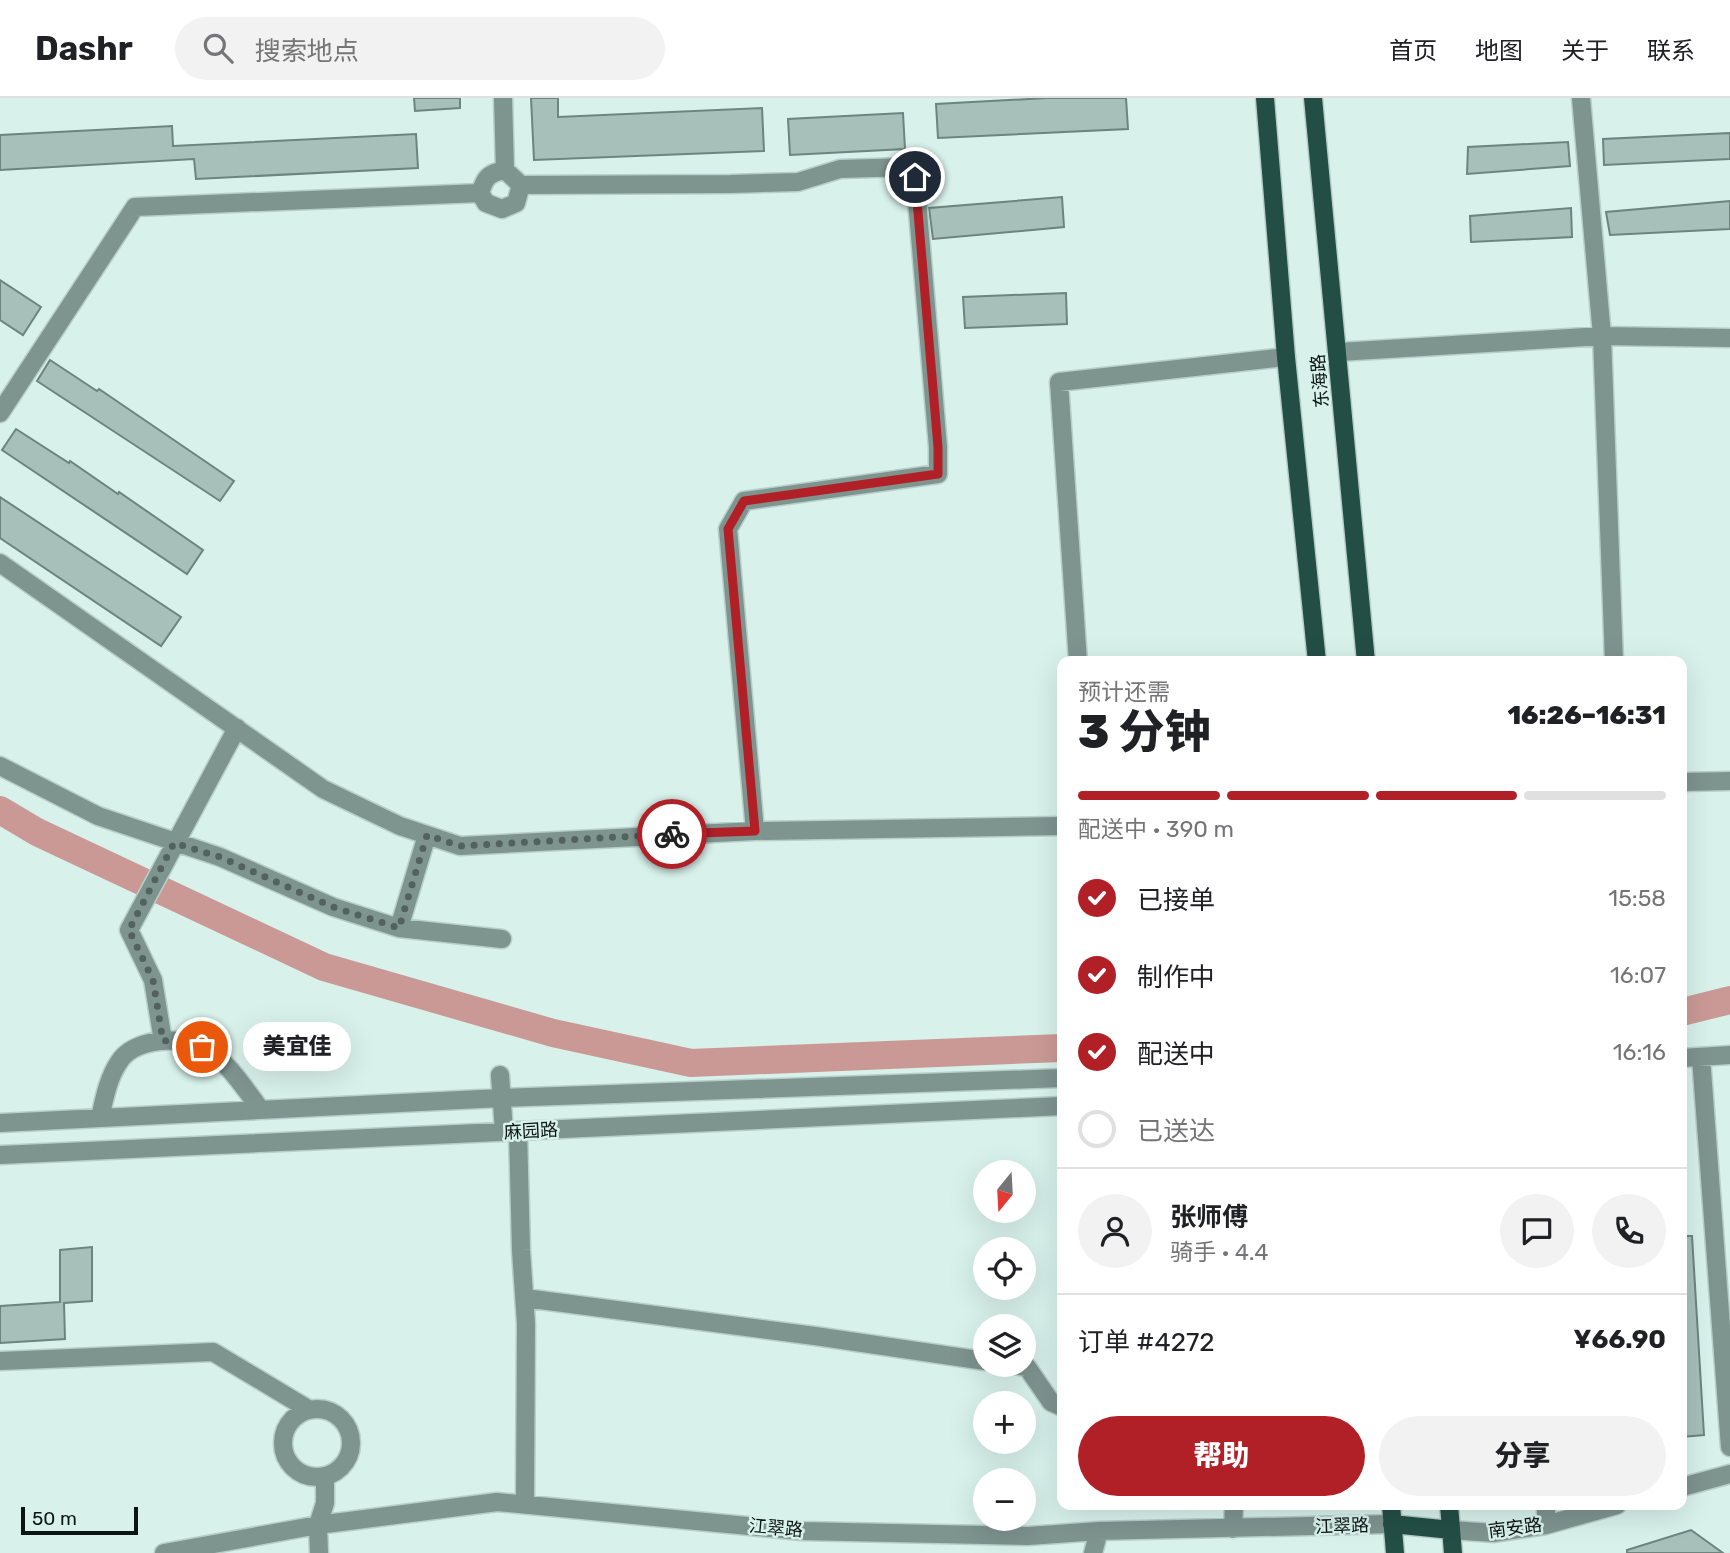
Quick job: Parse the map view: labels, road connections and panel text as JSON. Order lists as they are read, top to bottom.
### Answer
{
  "streets": {
    "main road": ["东海路"],
    "street": ["麻园路", "江翠路", "南安路"]
  },
  "places": ["美宜佳"],
  "scale_bar": "50 m",
  "north": "bottom",
  "page": {
    "header": "Dashr",
    "search": "搜索地点",
    "nav": [
      "首页",
      "地图",
      "关于",
      "联系"
    ],
    "heading": ["3 分钟", "预计还需", "16:26–16:31"],
    "panel": [
      "张师傅",
      "骑手 · 4.4",
      "订单 #4272",
      "¥66.90"
    ],
    "bar": "配送中 · 390 m",
    "list": [
      ["已接单", "15:58"],
      ["制作中", "16:07"],
      ["配送中", "16:16"],
      "已送达"
    ],
    "bubble": "美宜佳",
    "map_buttons": ["+", "−"],
    "buttons": ["帮助", "分享"],
    "scale": "50 m"
  }
}
